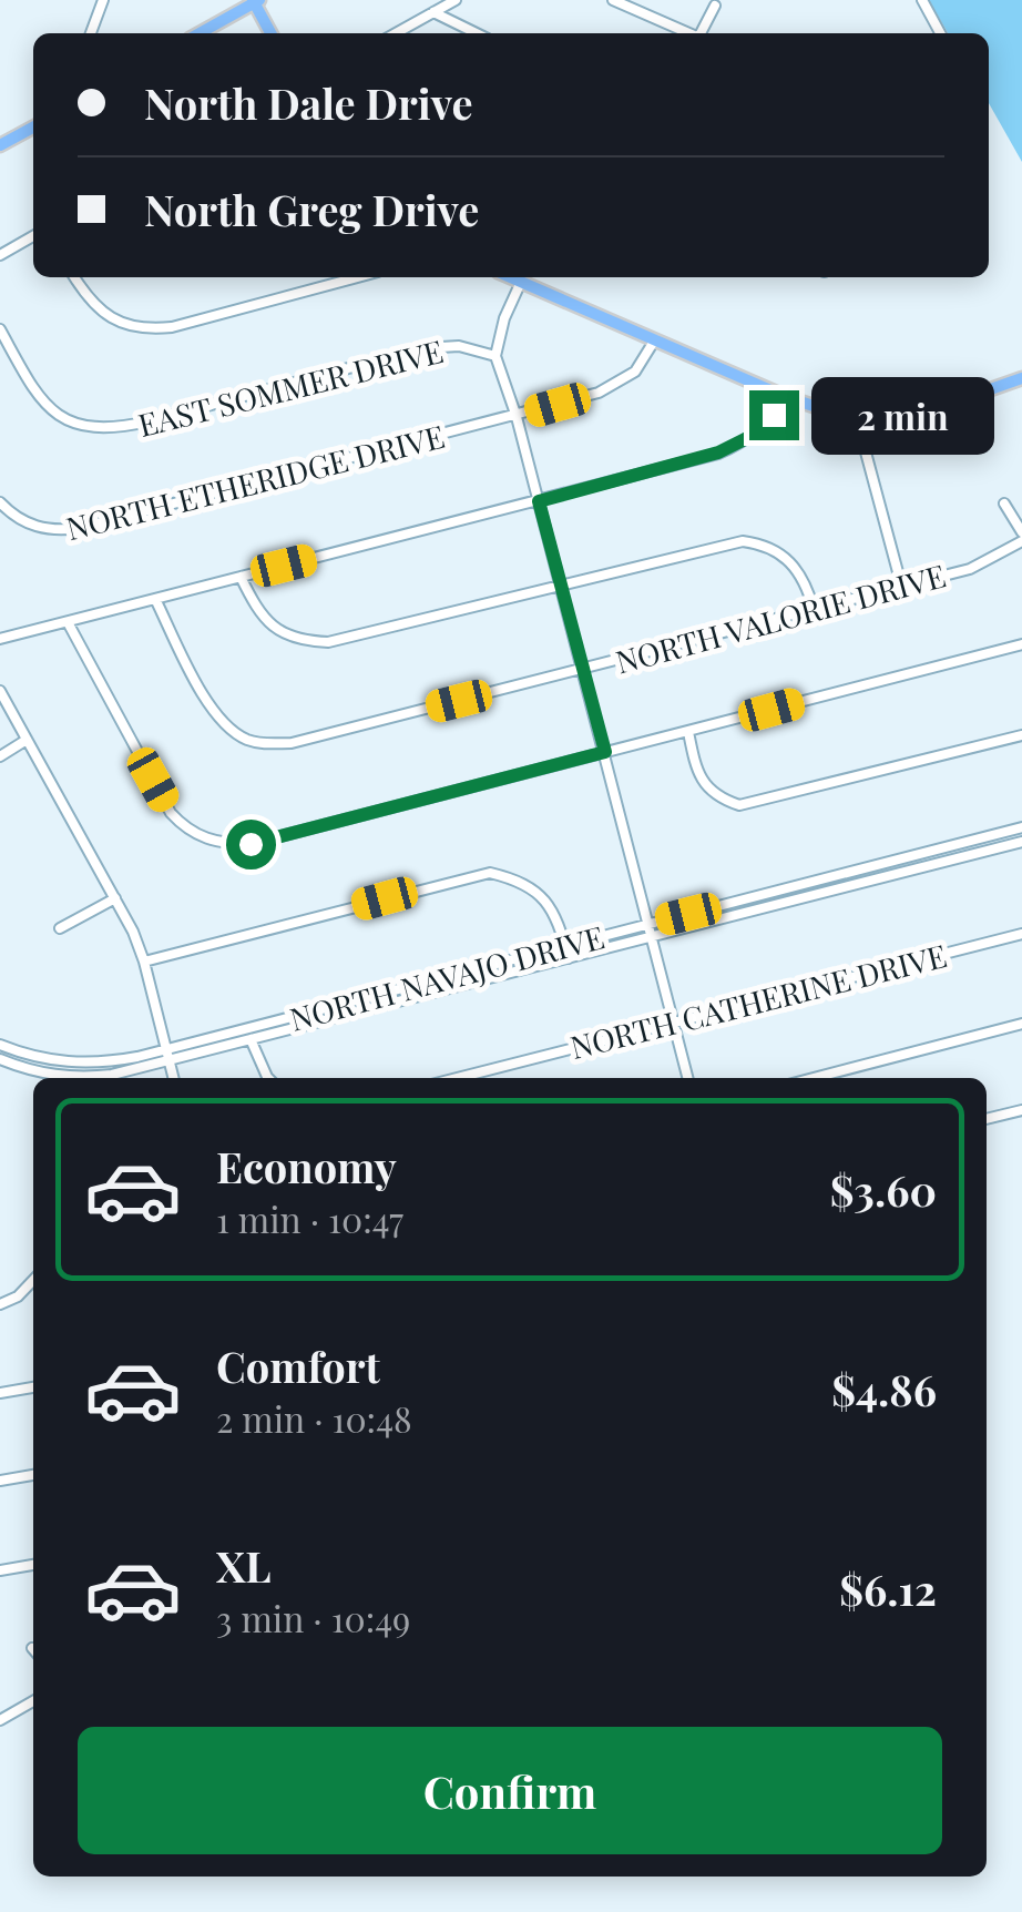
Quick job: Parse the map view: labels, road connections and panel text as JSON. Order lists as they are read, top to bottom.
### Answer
{
  "streets": {
    "street": [
      "EAST SOMMER DRIVE",
      "NORTH ETHERIDGE DRIVE",
      "NORTH VALORIE DRIVE",
      "NORTH NAVAJO DRIVE",
      "NORTH CATHERINE DRIVE"
    ]
  },
  "page": {
    "banner": ["North Dale Drive", "North Greg Drive"],
    "bubble": "2 min",
    "list": [
      {
        "name": "Economy",
        "note": "1 min · 10:47",
        "value": "$3.60"
      },
      {
        "name": "Comfort",
        "note": "2 min · 10:48",
        "value": "$4.86"
      },
      {
        "name": "XL",
        "note": "3 min · 10:49",
        "value": "$6.12"
      }
    ],
    "buttons": "Confirm"
  }
}
